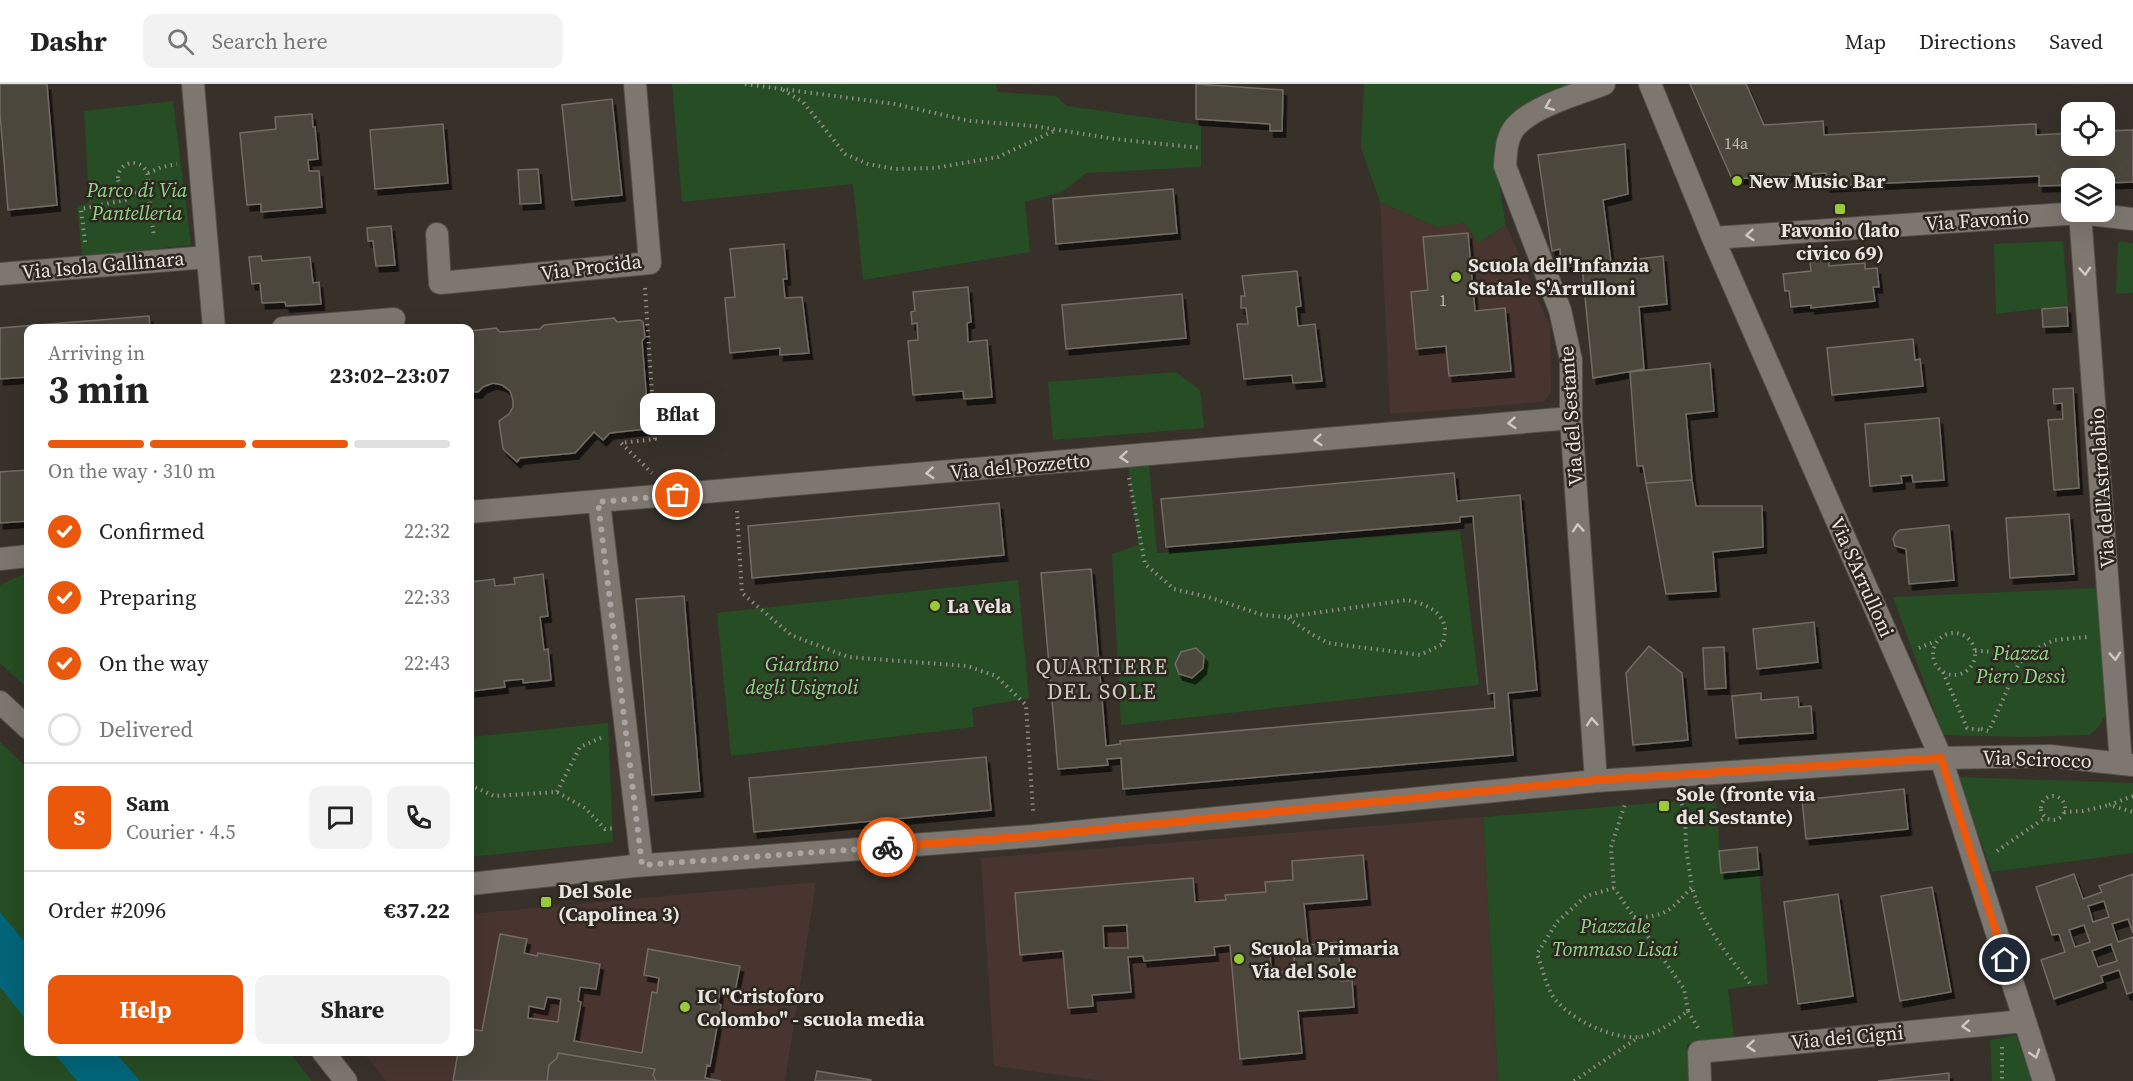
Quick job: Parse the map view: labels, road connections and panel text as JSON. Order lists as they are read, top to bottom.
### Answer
{
  "streets": {
    "street": [
      "Via Favonio",
      "Via Isola Gallinara",
      "Via Procida",
      "Via del Sestante",
      "Via del Pozzetto",
      "Via dell'Astrolabio",
      "Via S'Arrulloni",
      "Via Scirocco",
      "Via dei Cigni"
    ]
  },
  "crossings": [
    ["Via Favonio", "Via S'Arrulloni"],
    ["Via del Sestante", "Via del Pozzetto"],
    ["Via del Sestante", "Via Scirocco"],
    ["Via dell'Astrolabio", "Via Scirocco"],
    ["Via S'Arrulloni", "Via Scirocco"],
    ["Via S'Arrulloni", "Via dei Cigni"]
  ],
  "one_way": [
    "Via Favonio",
    "Via del Pozzetto",
    "Via dell'Astrolabio",
    "Via dei Cigni"
  ],
  "districts": ["QUARTIERE DEL SOLE"],
  "parks": [
    "Parco di Via Pantelleria",
    "Piazza Piero Dessì",
    "Giardino degli Usignoli",
    "Piazzale Tommaso Lisai"
  ],
  "places": {
    "other": [
      "New Music Bar",
      "Scuola dell'Infanzia Statale S'Arrulloni",
      "Bflat",
      "La Vela",
      "Scuola Primaria Via del Sole",
      "IC \"Cristoforo Colombo\" - scuola media"
    ],
    "transit": ["Favonio (lato civico 69)", "Sole (fronte via del Sestante)", "Del Sole (Capolinea 3)"]
  },
  "house_numbers": ["14a", "1"],
  "page": {
    "header": "Dashr",
    "search": "Search here",
    "nav": ["Map", "Directions", "Saved"],
    "heading": ["3 min", "Arriving in", "23:02–23:07"],
    "panel": [
      "Sam",
      "Courier · 4.5",
      "Order #2096",
      "€37.22"
    ],
    "bubble": "Bflat",
    "bar": "On the way · 310 m",
    "list": [
      ["Confirmed", "22:32"],
      ["Preparing", "22:33"],
      ["On the way", "22:43"],
      "Delivered"
    ],
    "round": "S",
    "buttons": ["Help", "Share"]
  }
}
